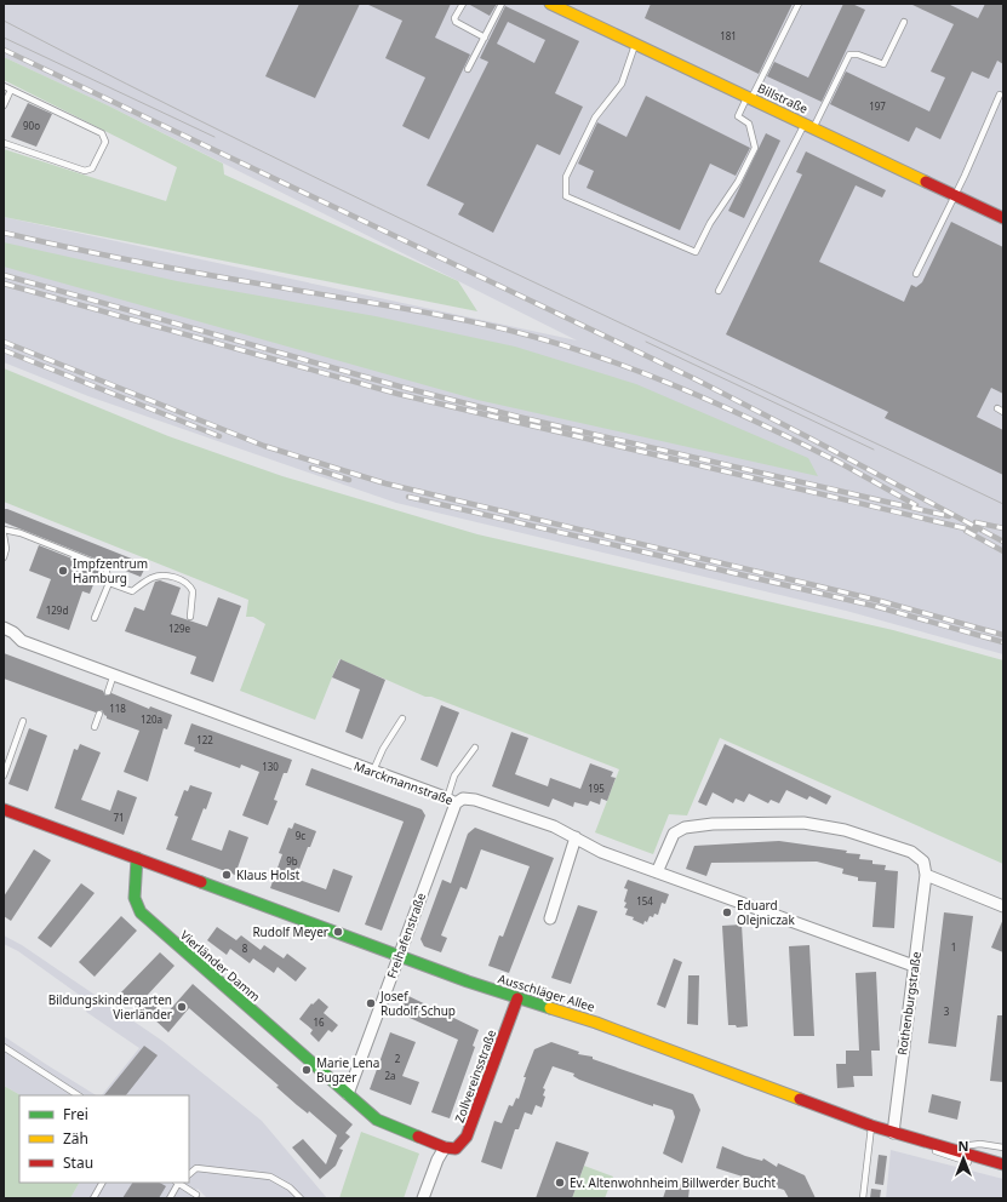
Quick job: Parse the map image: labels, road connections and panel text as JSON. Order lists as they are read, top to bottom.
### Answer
{
  "streets": {
    "street": [
      "Billstraße",
      "Marckmannstraße",
      "Freihafenstraße",
      "Vierländer Damm",
      "Ausschläger Allee",
      "Rothenburgstraße",
      "Zollvereinsstraße"
    ]
  },
  "crossings": [
    ["Marckmannstraße", "Freihafenstraße"],
    ["Marckmannstraße", "Rothenburgstraße"],
    ["Freihafenstraße", "Vierländer Damm"],
    ["Freihafenstraße", "Ausschläger Allee"],
    ["Vierländer Damm", "Ausschläger Allee"],
    ["Vierländer Damm", "Zollvereinsstraße"],
    ["Ausschläger Allee", "Rothenburgstraße"],
    ["Ausschläger Allee", "Zollvereinsstraße"]
  ],
  "places": [
    "Impfzentrum Hamburg",
    "Klaus Holst",
    "Eduard Olejniczak",
    "Rudolf Meyer",
    "Josef Rudolf Schup",
    "Bildungskindergarten Vierländer",
    "Marie Lena Bugzer",
    "Ev. Altenwohnheim Billwerder Bucht"
  ],
  "house_numbers": [
    "181",
    "197",
    "90o",
    "129d",
    "129e",
    "118",
    "120a",
    "122",
    "130",
    "195",
    "71",
    "9c",
    "9b",
    "154",
    "1",
    "8",
    "3",
    "16",
    "2",
    "2a"
  ],
  "legend": ["Frei", "Zäh", "Stau"],
  "north": "top"
}
